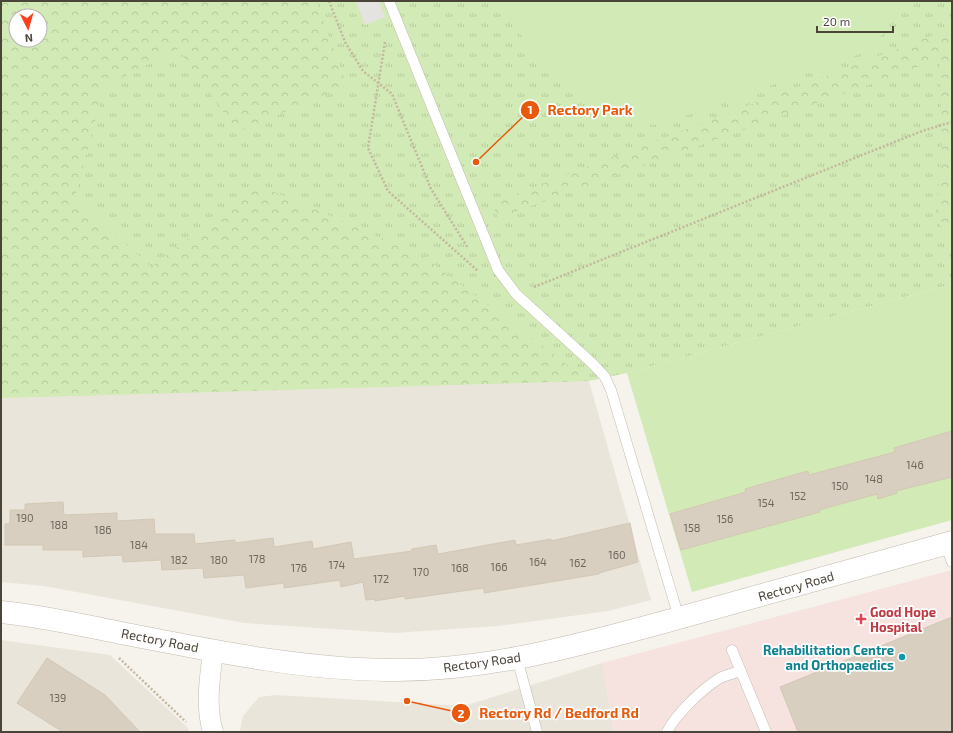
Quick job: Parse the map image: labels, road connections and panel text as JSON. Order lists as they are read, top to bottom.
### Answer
{
  "streets": {
    "street": ["Rectory Road"]
  },
  "places": {
    "other": ["Rectory Park", "Rehabilitation Centre and Orthopaedics", "Rectory Rd / Bedford Rd"],
    "health": ["Good Hope Hospital"]
  },
  "house_numbers": [
    "146",
    "148",
    "150",
    "152",
    "154",
    "190",
    "156",
    "188",
    "158",
    "186",
    "184",
    "160",
    "178",
    "182",
    "180",
    "164",
    "162",
    "174",
    "166",
    "176",
    "168",
    "170",
    "172",
    "139"
  ],
  "scale_bar": "20 m",
  "north": "bottom"
}
